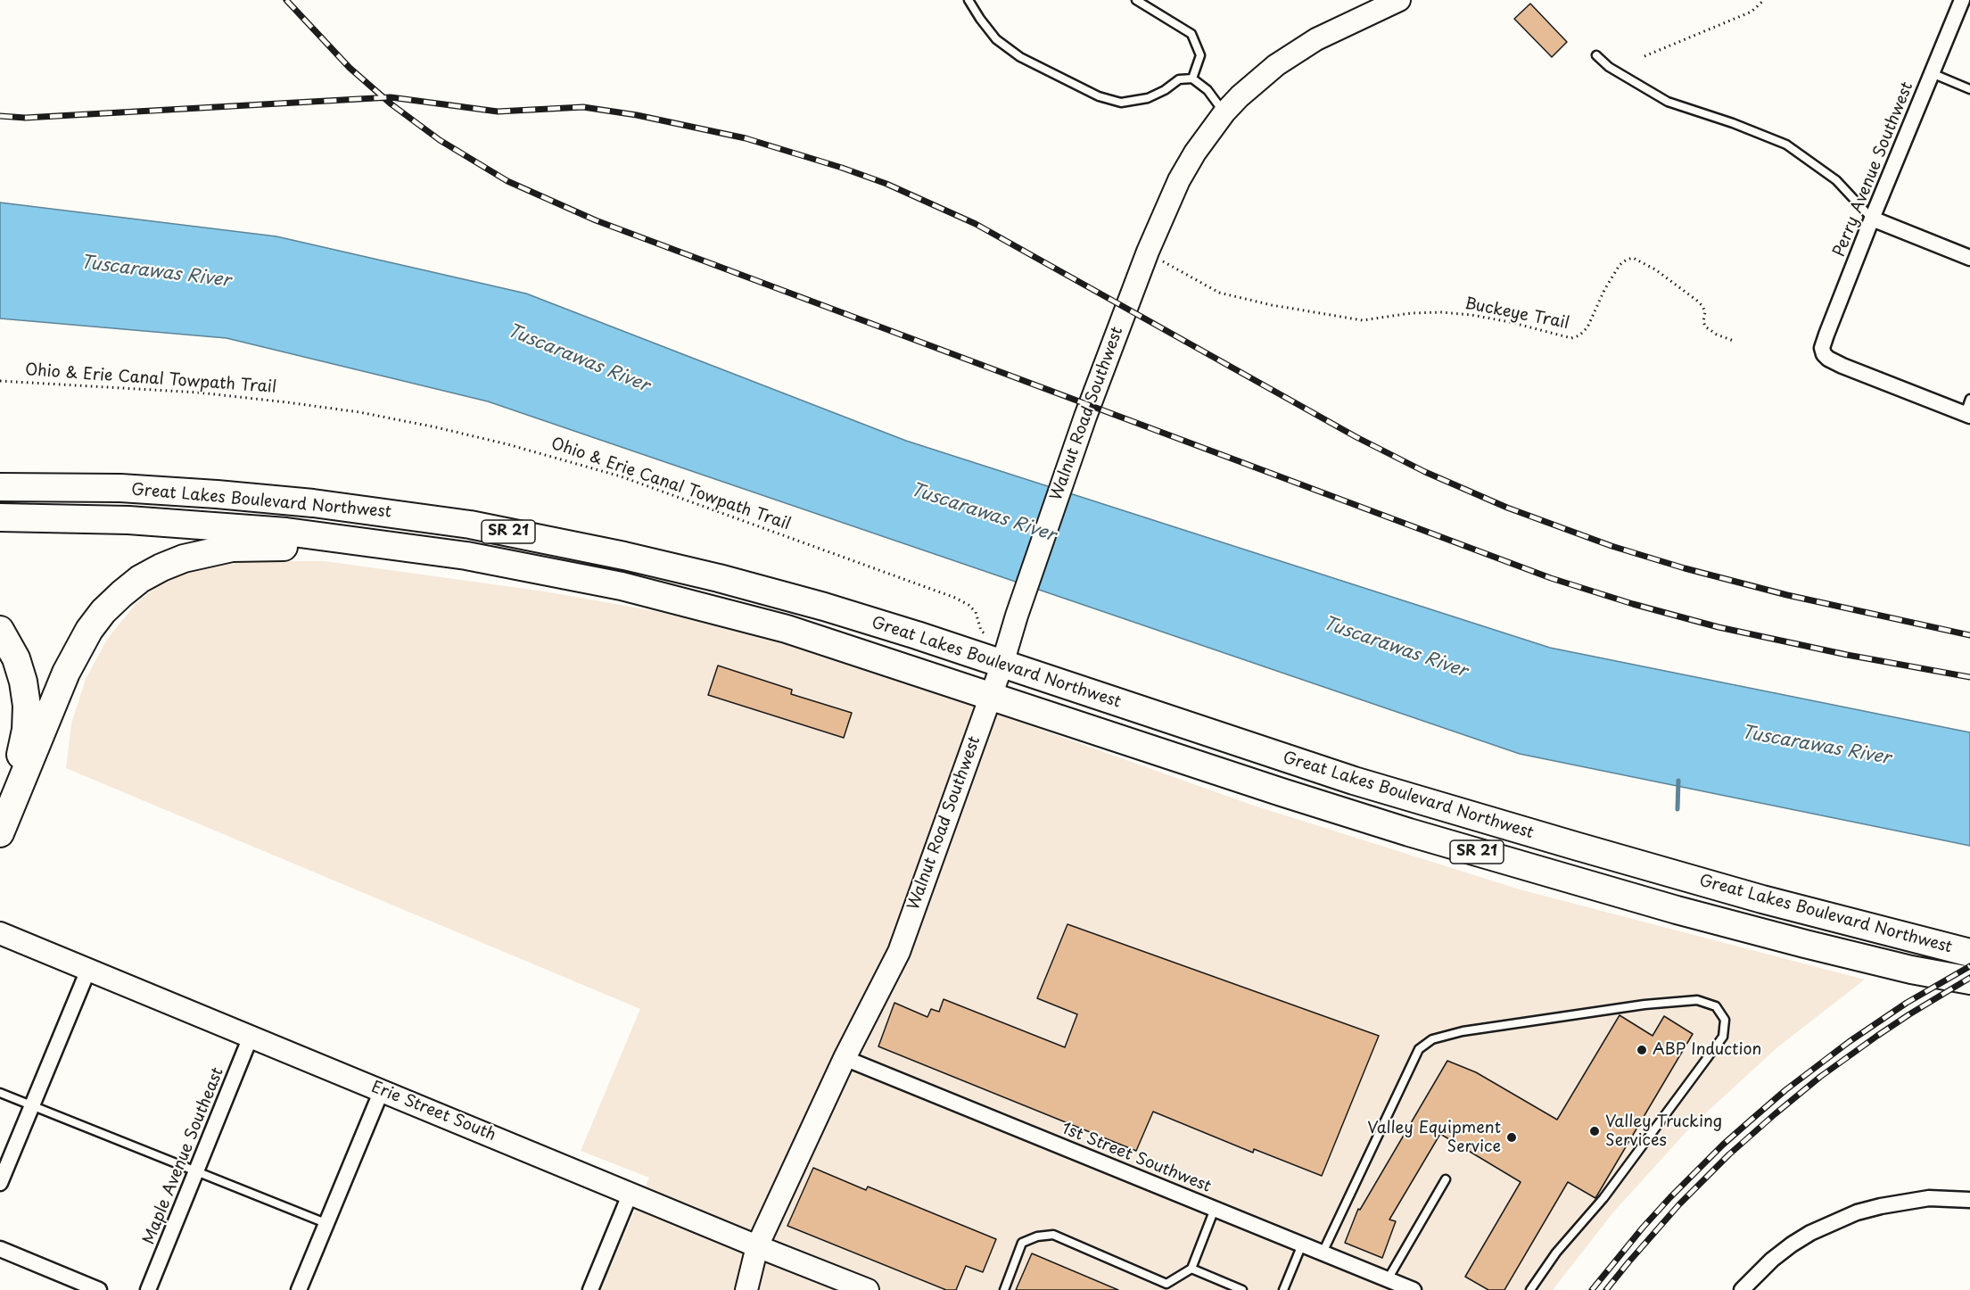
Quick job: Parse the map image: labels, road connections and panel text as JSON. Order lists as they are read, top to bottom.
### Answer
{
  "streets": {
    "highway": ["Great Lakes Boulevard Northwest", "SR 21"],
    "main road": ["Walnut Road Southwest", "Erie Street South"],
    "street": ["Perry Avenue Southwest", "Maple Avenue Southeast", "1st Street Southwest"],
    "path": ["Buckeye Trail", "Ohio & Erie Canal Towpath Trail"]
  },
  "crossings": [
    ["Walnut Road Southwest", "Great Lakes Boulevard Northwest"],
    ["Walnut Road Southwest", "Erie Street South"],
    ["Walnut Road Southwest", "1st Street Southwest"],
    ["Erie Street South", "Maple Avenue Southeast"]
  ],
  "water": ["Tuscarawas River"],
  "places": ["ABP Induction", "Valley Trucking Services", "Valley Equipment Service"]
}
